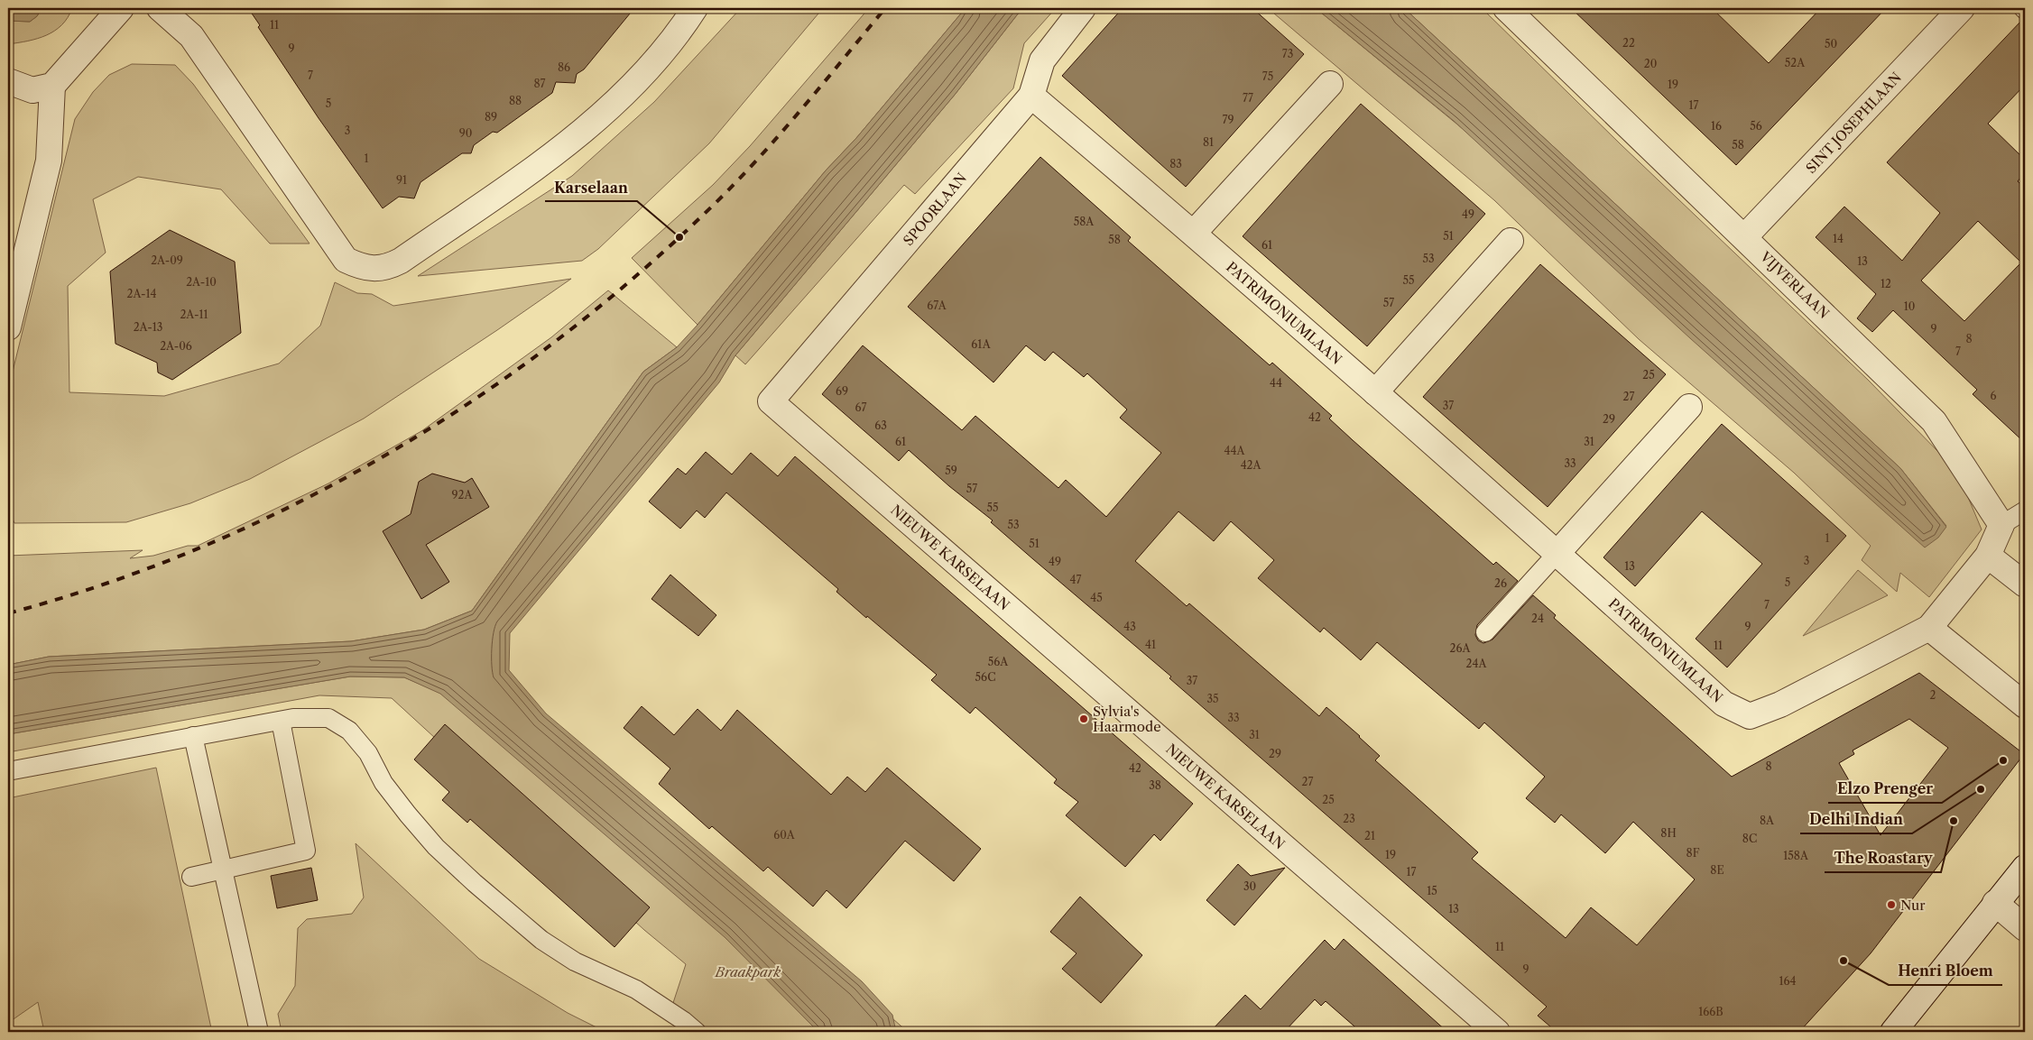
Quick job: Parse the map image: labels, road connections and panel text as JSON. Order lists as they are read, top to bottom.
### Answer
{
  "streets": {
    "street": [
      "SINT JOSEPHLAAN",
      "SPOORLAAN",
      "VIJVERLAAN",
      "PATRIMONIUMLAAN",
      "NIEUWE KARSELAAN"
    ]
  },
  "crossings": [
    ["SINT JOSEPHLAAN", "VIJVERLAAN"],
    ["SPOORLAAN", "PATRIMONIUMLAAN"],
    ["SPOORLAAN", "NIEUWE KARSELAAN"]
  ],
  "parks": ["Braakpark"],
  "places": [
    "Karselaan",
    "Sylvia's Haarmode",
    "Elzo Prenger",
    "Delhi Indian",
    "The Roastary",
    "Nur",
    "Henri Bloem"
  ],
  "house_numbers": [
    "11",
    "22",
    "50",
    "9",
    "73",
    "52A",
    "20",
    "86",
    "7",
    "75",
    "87",
    "19",
    "77",
    "88",
    "5",
    "17",
    "89",
    "79",
    "16",
    "56",
    "3",
    "90",
    "81",
    "58",
    "1",
    "83",
    "91",
    "49",
    "58A",
    "51",
    "14",
    "58",
    "61",
    "53",
    "2A-09",
    "13",
    "55",
    "2A-10",
    "12",
    "2A-14",
    "57",
    "67A",
    "10",
    "2A-11",
    "2A-13",
    "9",
    "8",
    "61A",
    "2A-06",
    "7",
    "25",
    "44",
    "69",
    "6",
    "27",
    "37",
    "67",
    "42",
    "29",
    "63",
    "61",
    "31",
    "44A",
    "33",
    "42A",
    "59",
    "57",
    "92A",
    "55",
    "53",
    "1",
    "51",
    "3",
    "49",
    "13",
    "47",
    "5",
    "26",
    "45",
    "7",
    "24",
    "43",
    "9",
    "41",
    "11",
    "26A",
    "56A",
    "24A",
    "56C",
    "37",
    "2",
    "35",
    "33",
    "31",
    "29",
    "8",
    "42",
    "27",
    "38",
    "25",
    "23",
    "8A",
    "8H",
    "60A",
    "21",
    "8C",
    "8F",
    "19",
    "158A",
    "8E",
    "17",
    "30",
    "15",
    "13",
    "11",
    "9",
    "164",
    "166B"
  ]
}
